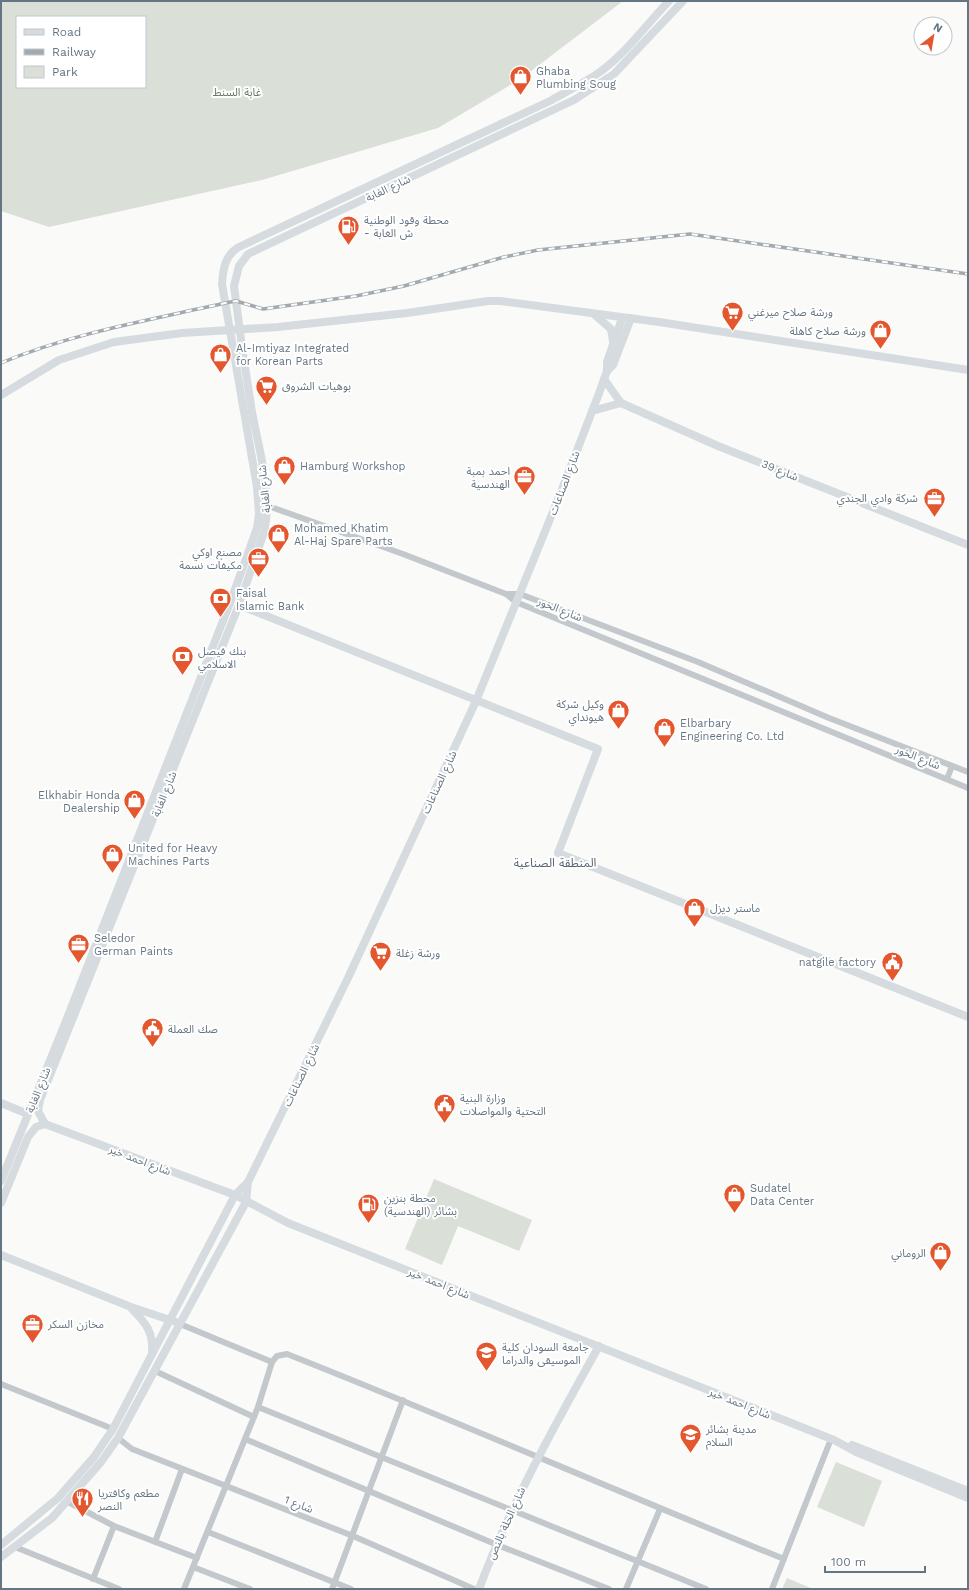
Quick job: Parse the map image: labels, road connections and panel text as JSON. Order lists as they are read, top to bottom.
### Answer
{
  "streets": {
    "main road": [
      "شارع الغابة",
      "شارع 39",
      "شارع الصناعات",
      "شارع احمد خير",
      "شارع الحلة بالنص"
    ],
    "street": ["شارع الخور", "شارع 1"]
  },
  "crossings": [
    ["شارع الغابة", "شارع الخور"],
    ["شارع الغابة", "شارع احمد خير"],
    ["شارع الصناعات", "شارع الخور"],
    ["شارع احمد خير", "شارع الحلة بالنص"]
  ],
  "districts": ["المنطقة الصناعية"],
  "parks": ["غابة السنط"],
  "places": {
    "shop": [
      "Ghaba Plumbing Soug",
      "ورشة صلاح كاهلة",
      "Al-Imtiyaz Integrated for Korean Parts",
      "Hamburg Workshop",
      "Mohamed Khatim Al-Haj Spare Parts",
      "وكيل شركة هيونداي",
      "Elbarbary Engineering Co. Ltd",
      "Elkhabir Honda Dealership",
      "United for Heavy Machines Parts",
      "ماستر ديزل",
      "Sudatel Data Center",
      "الروماني"
    ],
    "fuel station": ["محطة وقود الوطنية - ش الغابة", "محطة بنزين بشائر (الهندسية)"],
    "supermarket": ["ورشة صلاح ميرغني", "بوهيات الشروق", "ورشة زغلة"],
    "office": [
      "احمد بمبة الهندسية",
      "شركة وادي الجندي",
      "مصنع اوكي مكيفات نسمة",
      "Seledor German Paints",
      "مخازن السكر"
    ],
    "bank": ["Faisal Islamic Bank", "بنك فيصل الاسلامي"],
    "public building": ["natgile factory", "صك العملة", "وزارة البنية التحتية والمواصلات"],
    "school or university": ["جامعة السودان كلية الموسيقى والدراما", "مدينة بشائر السلام"],
    "restaurant": ["مطعم وكافتريا النصر"]
  },
  "legend": ["Road", "Railway", "Park"],
  "scale_bar": "100 m",
  "north": "top right"
}
